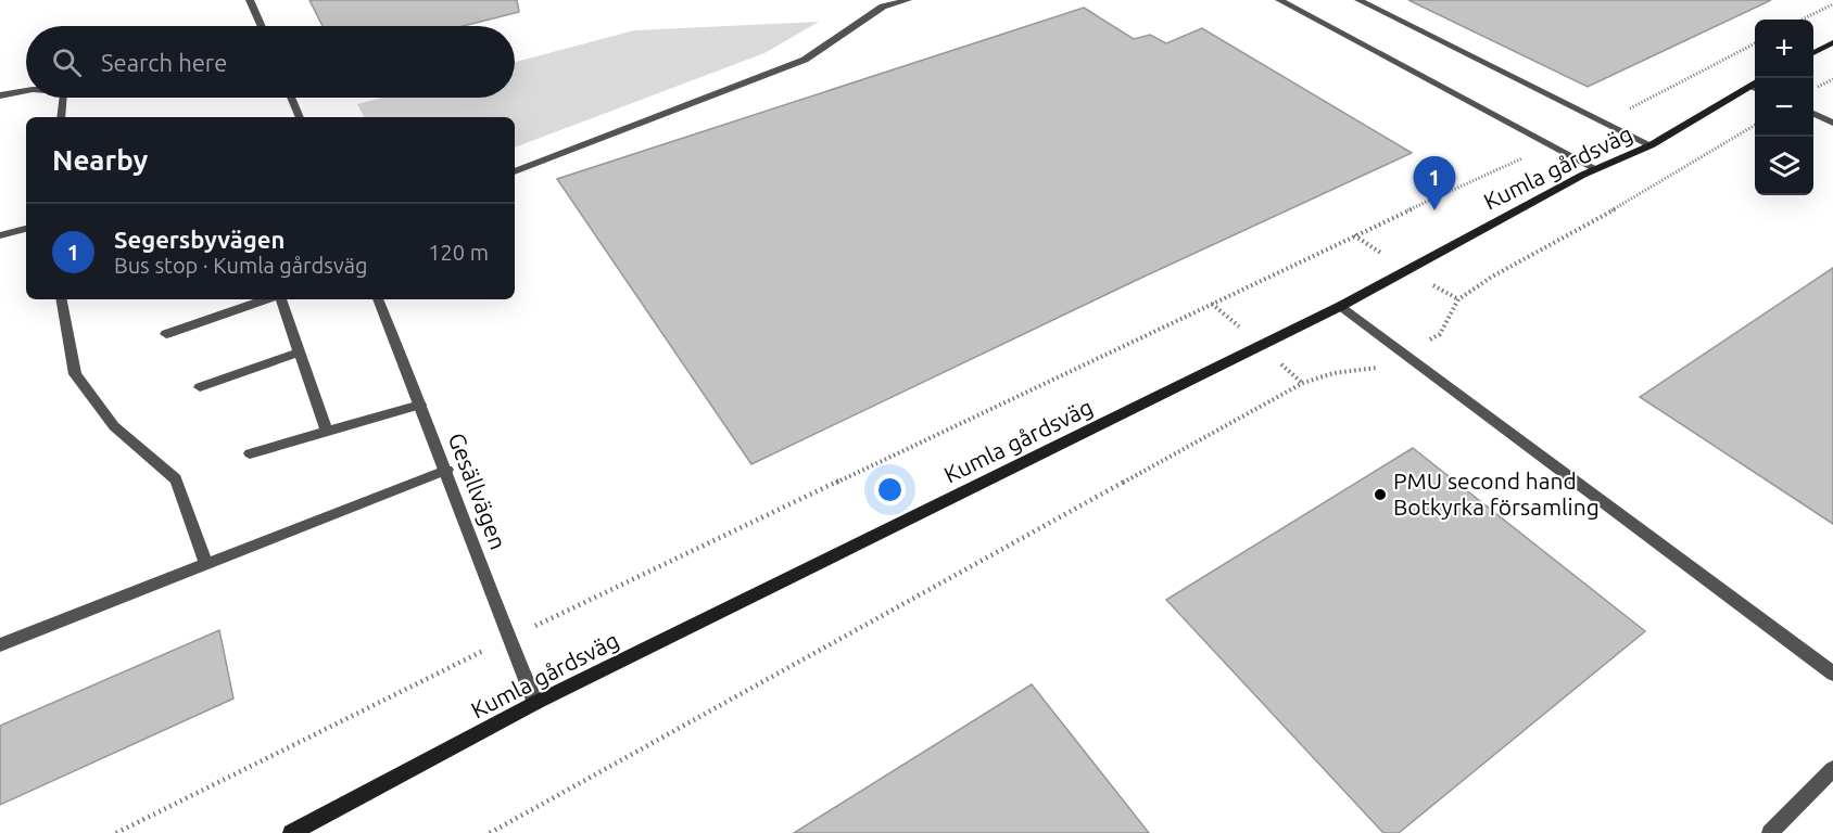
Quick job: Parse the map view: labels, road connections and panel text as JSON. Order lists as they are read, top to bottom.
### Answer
{
  "streets": {
    "street": ["Kumla gårdsväg", "Gesällvägen"]
  },
  "crossings": [
    ["Kumla gårdsväg", "Gesällvägen"]
  ],
  "places": ["PMU second hand Botkyrka församling"],
  "page": {
    "map_buttons": ["+", "−"],
    "search": "Search here",
    "heading": "Nearby",
    "pins": "1",
    "list": [
      {
        "mark": "1",
        "name": "Segersbyvägen",
        "note": "Bus stop · Kumla gårdsväg",
        "value": "120 m"
      }
    ]
  }
}
